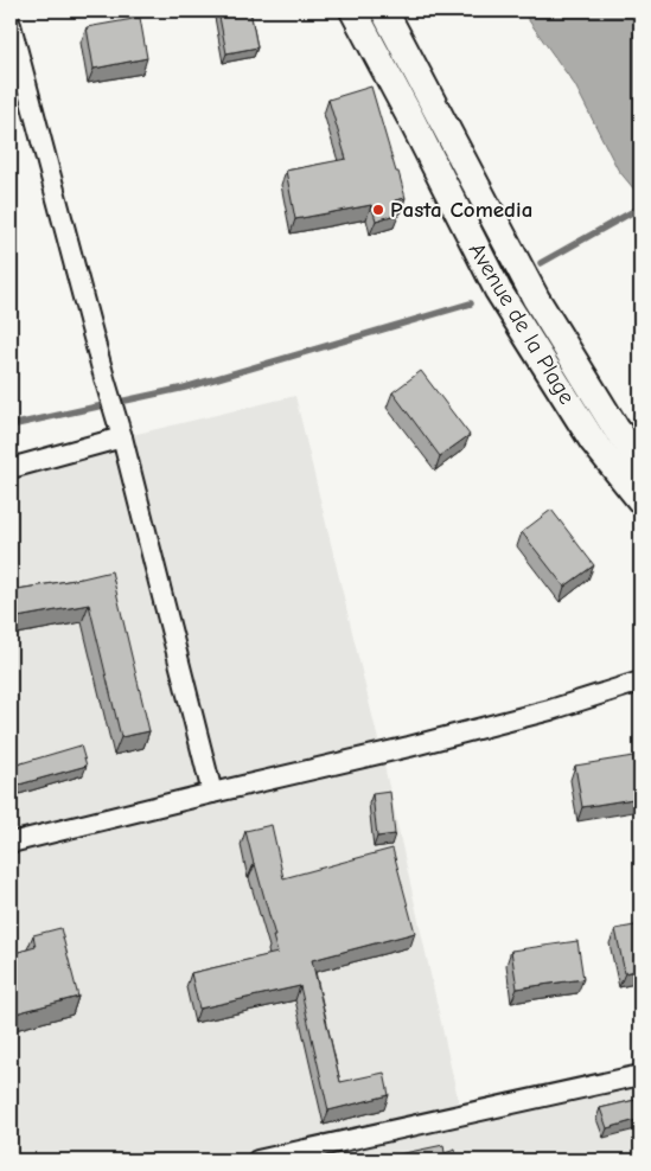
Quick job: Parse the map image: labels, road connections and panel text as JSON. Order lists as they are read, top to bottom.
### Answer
{
  "streets": {
    "main road": ["Avenue de la Plage"]
  },
  "places": ["Pasta Comedia"]
}
